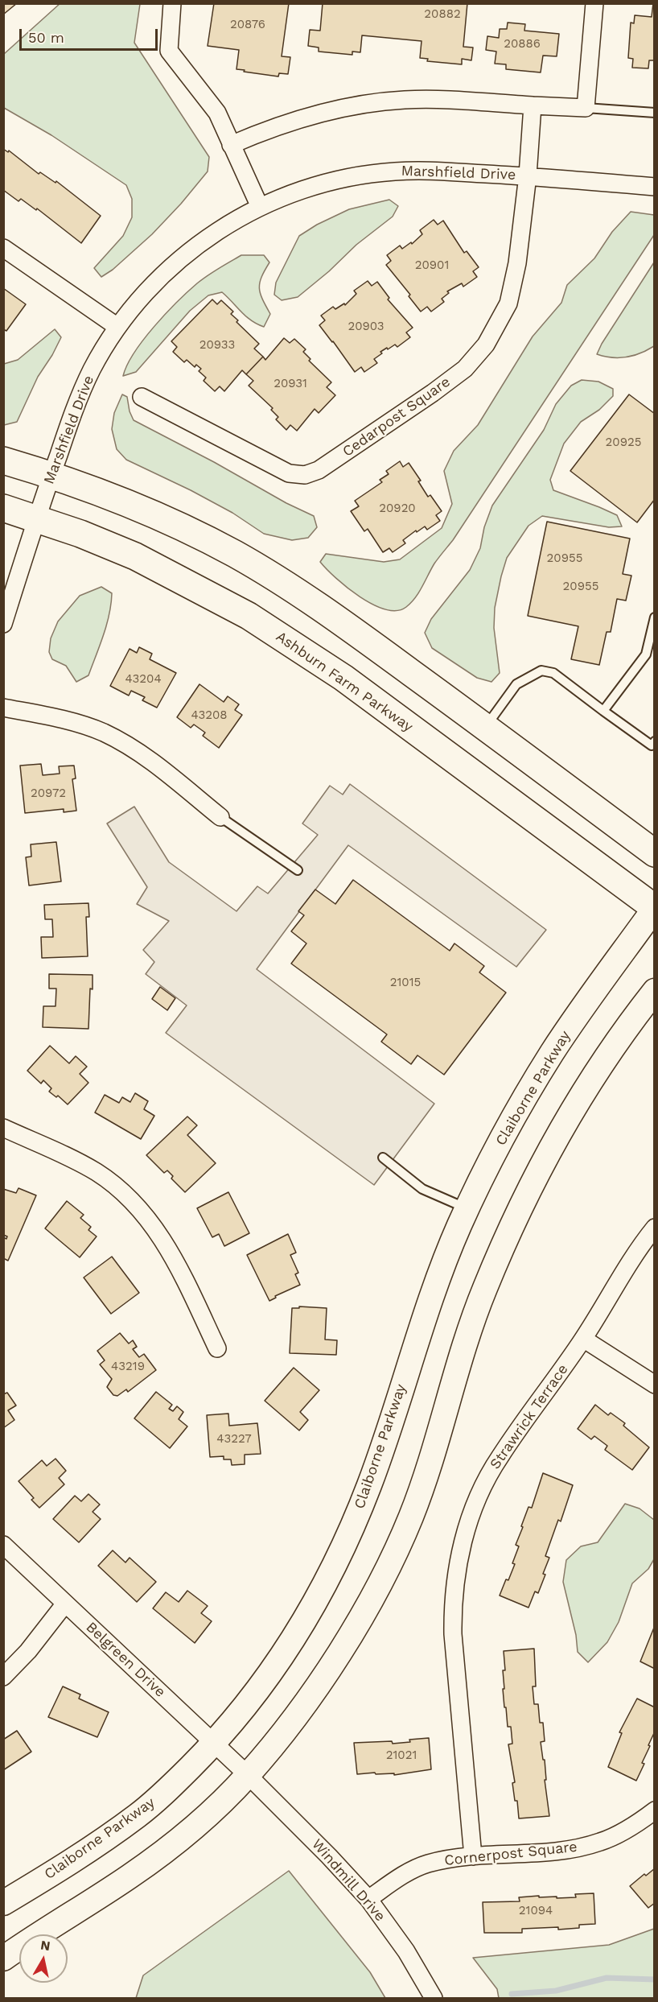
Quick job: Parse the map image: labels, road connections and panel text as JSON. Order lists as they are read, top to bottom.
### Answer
{
  "streets": {
    "main road": ["Ashburn Farm Parkway", "Claiborne Parkway"],
    "street": [
      "Marshfield Drive",
      "Cedarpost Square",
      "Strawrick Terrace",
      "Belgreen Drive",
      "Cornerpost Square",
      "Windmill Drive"
    ]
  },
  "crossings": [
    ["Marshfield Drive", "Cedarpost Square"],
    ["Marshfield Drive", "Ashburn Farm Parkway"],
    ["Ashburn Farm Parkway", "Claiborne Parkway"],
    ["Claiborne Parkway", "Belgreen Drive"],
    ["Strawrick Terrace", "Cornerpost Square"],
    ["Belgreen Drive", "Windmill Drive"],
    ["Cornerpost Square", "Windmill Drive"]
  ],
  "house_numbers": [
    "20882",
    "20876",
    "20886",
    "20901",
    "20903",
    "20933",
    "20931",
    "20925",
    "20920",
    "20955",
    "20955",
    "43204",
    "43208",
    "20972",
    "21015",
    "43219",
    "43227",
    "21021",
    "21094"
  ],
  "scale_bar": "50 m",
  "north": "top"
}
